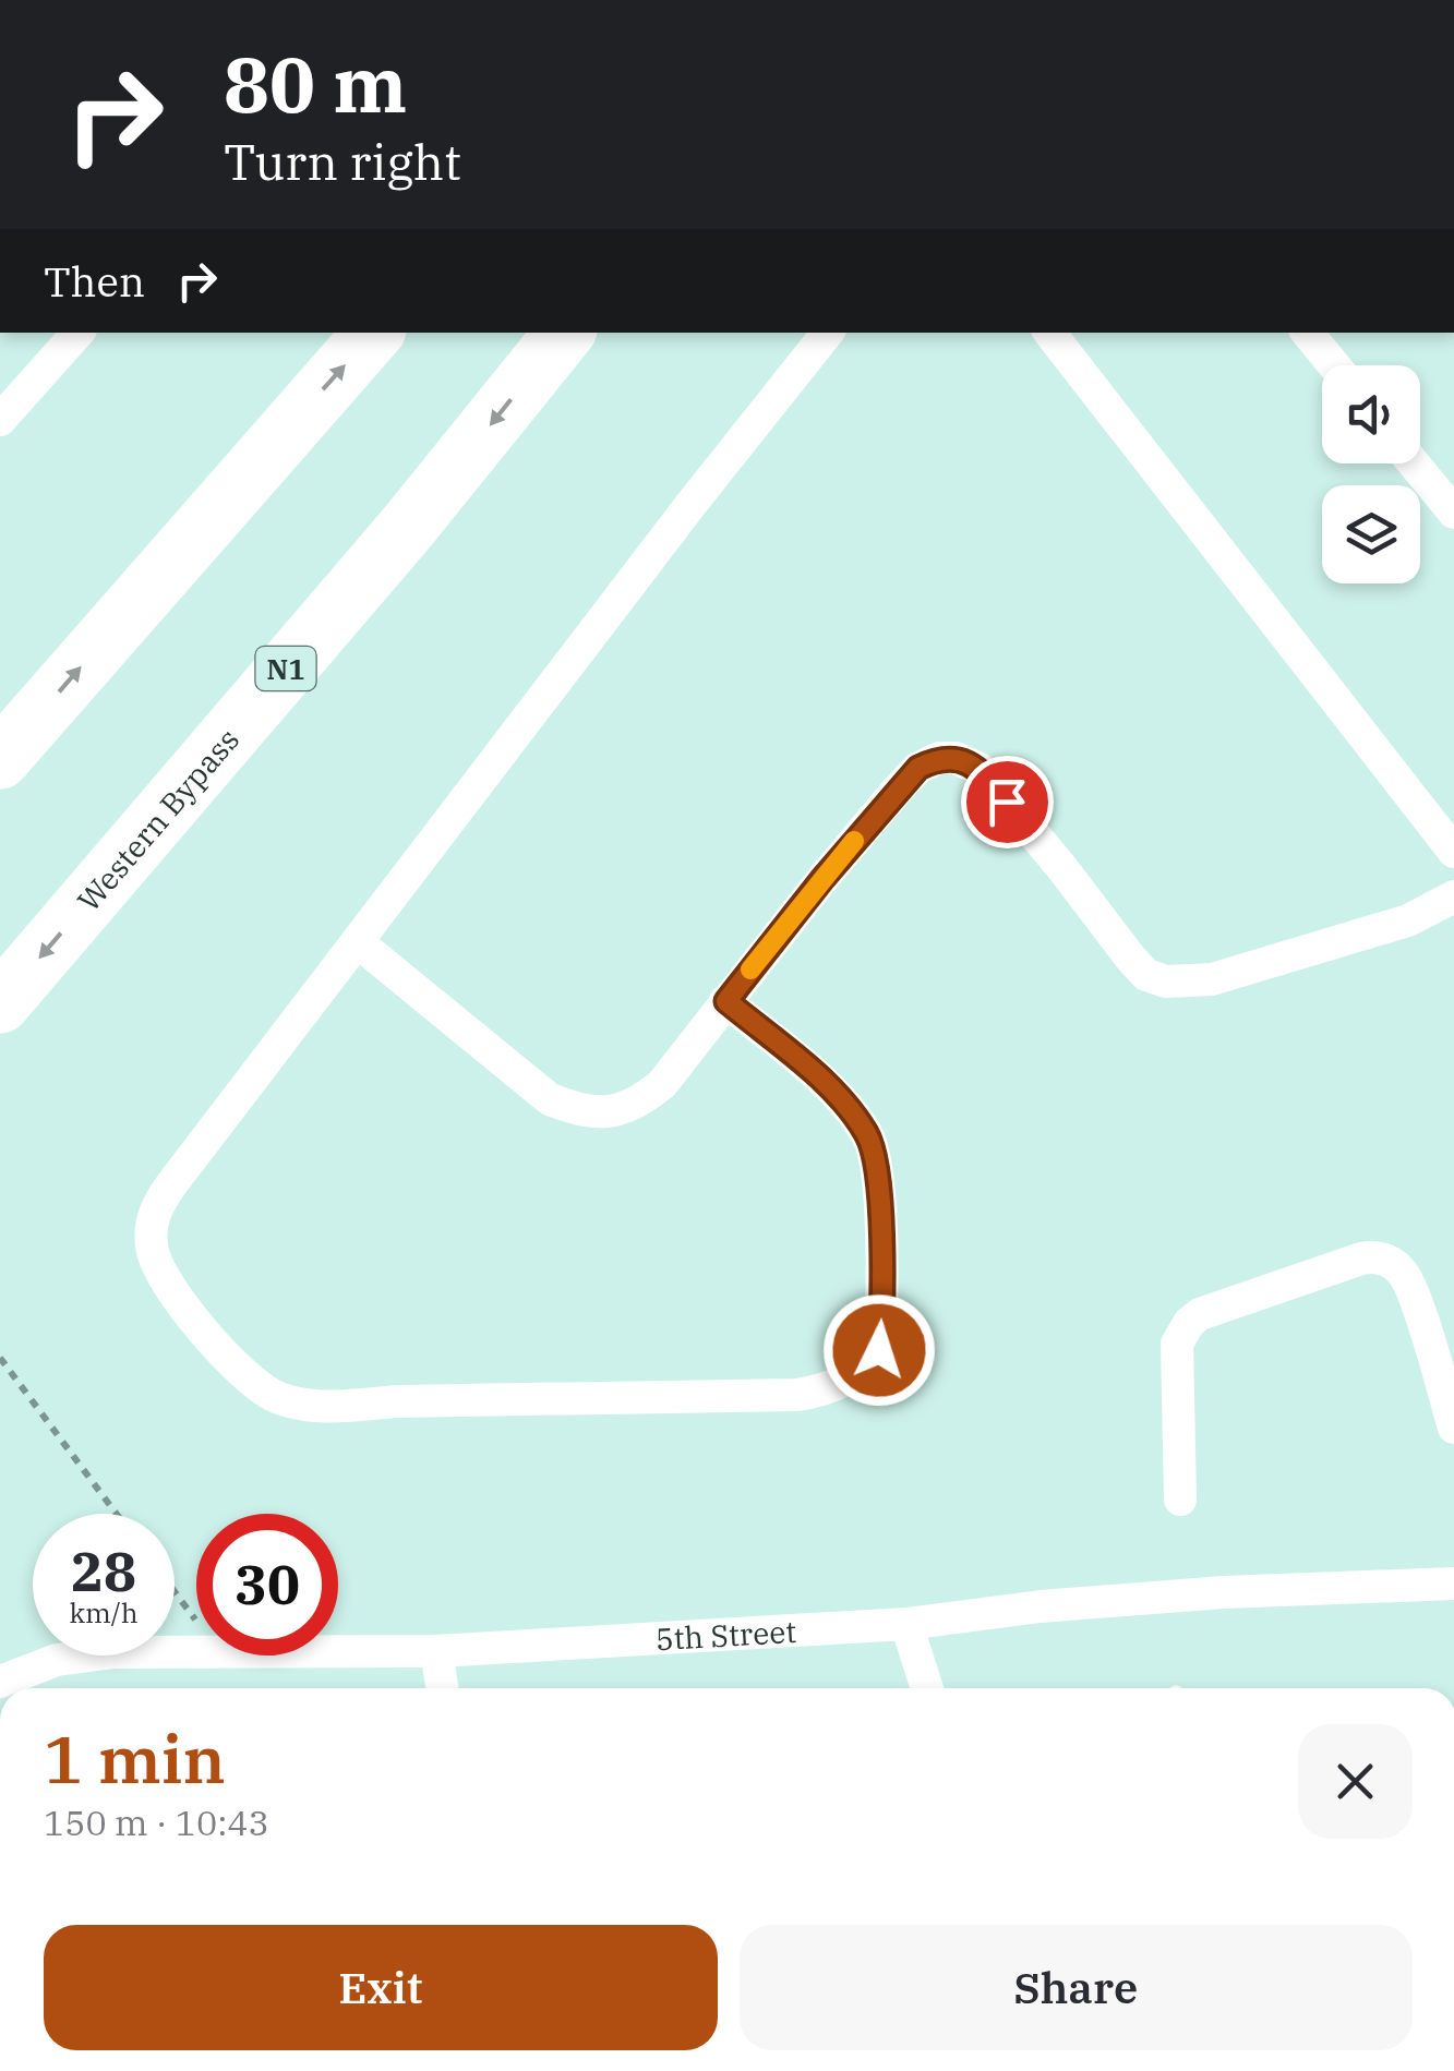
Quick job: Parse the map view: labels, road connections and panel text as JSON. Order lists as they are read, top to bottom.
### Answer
{
  "streets": {
    "highway": ["N1", "Western Bypass"],
    "street": ["5th Street"]
  },
  "page": {
    "turn": ["80 m", "Turn right"],
    "then": "Then",
    "speed": "28 km/h",
    "limit": "30",
    "heading": ["1 min", "150 m · 10:43"],
    "buttons": ["Exit", "Share"]
  }
}
